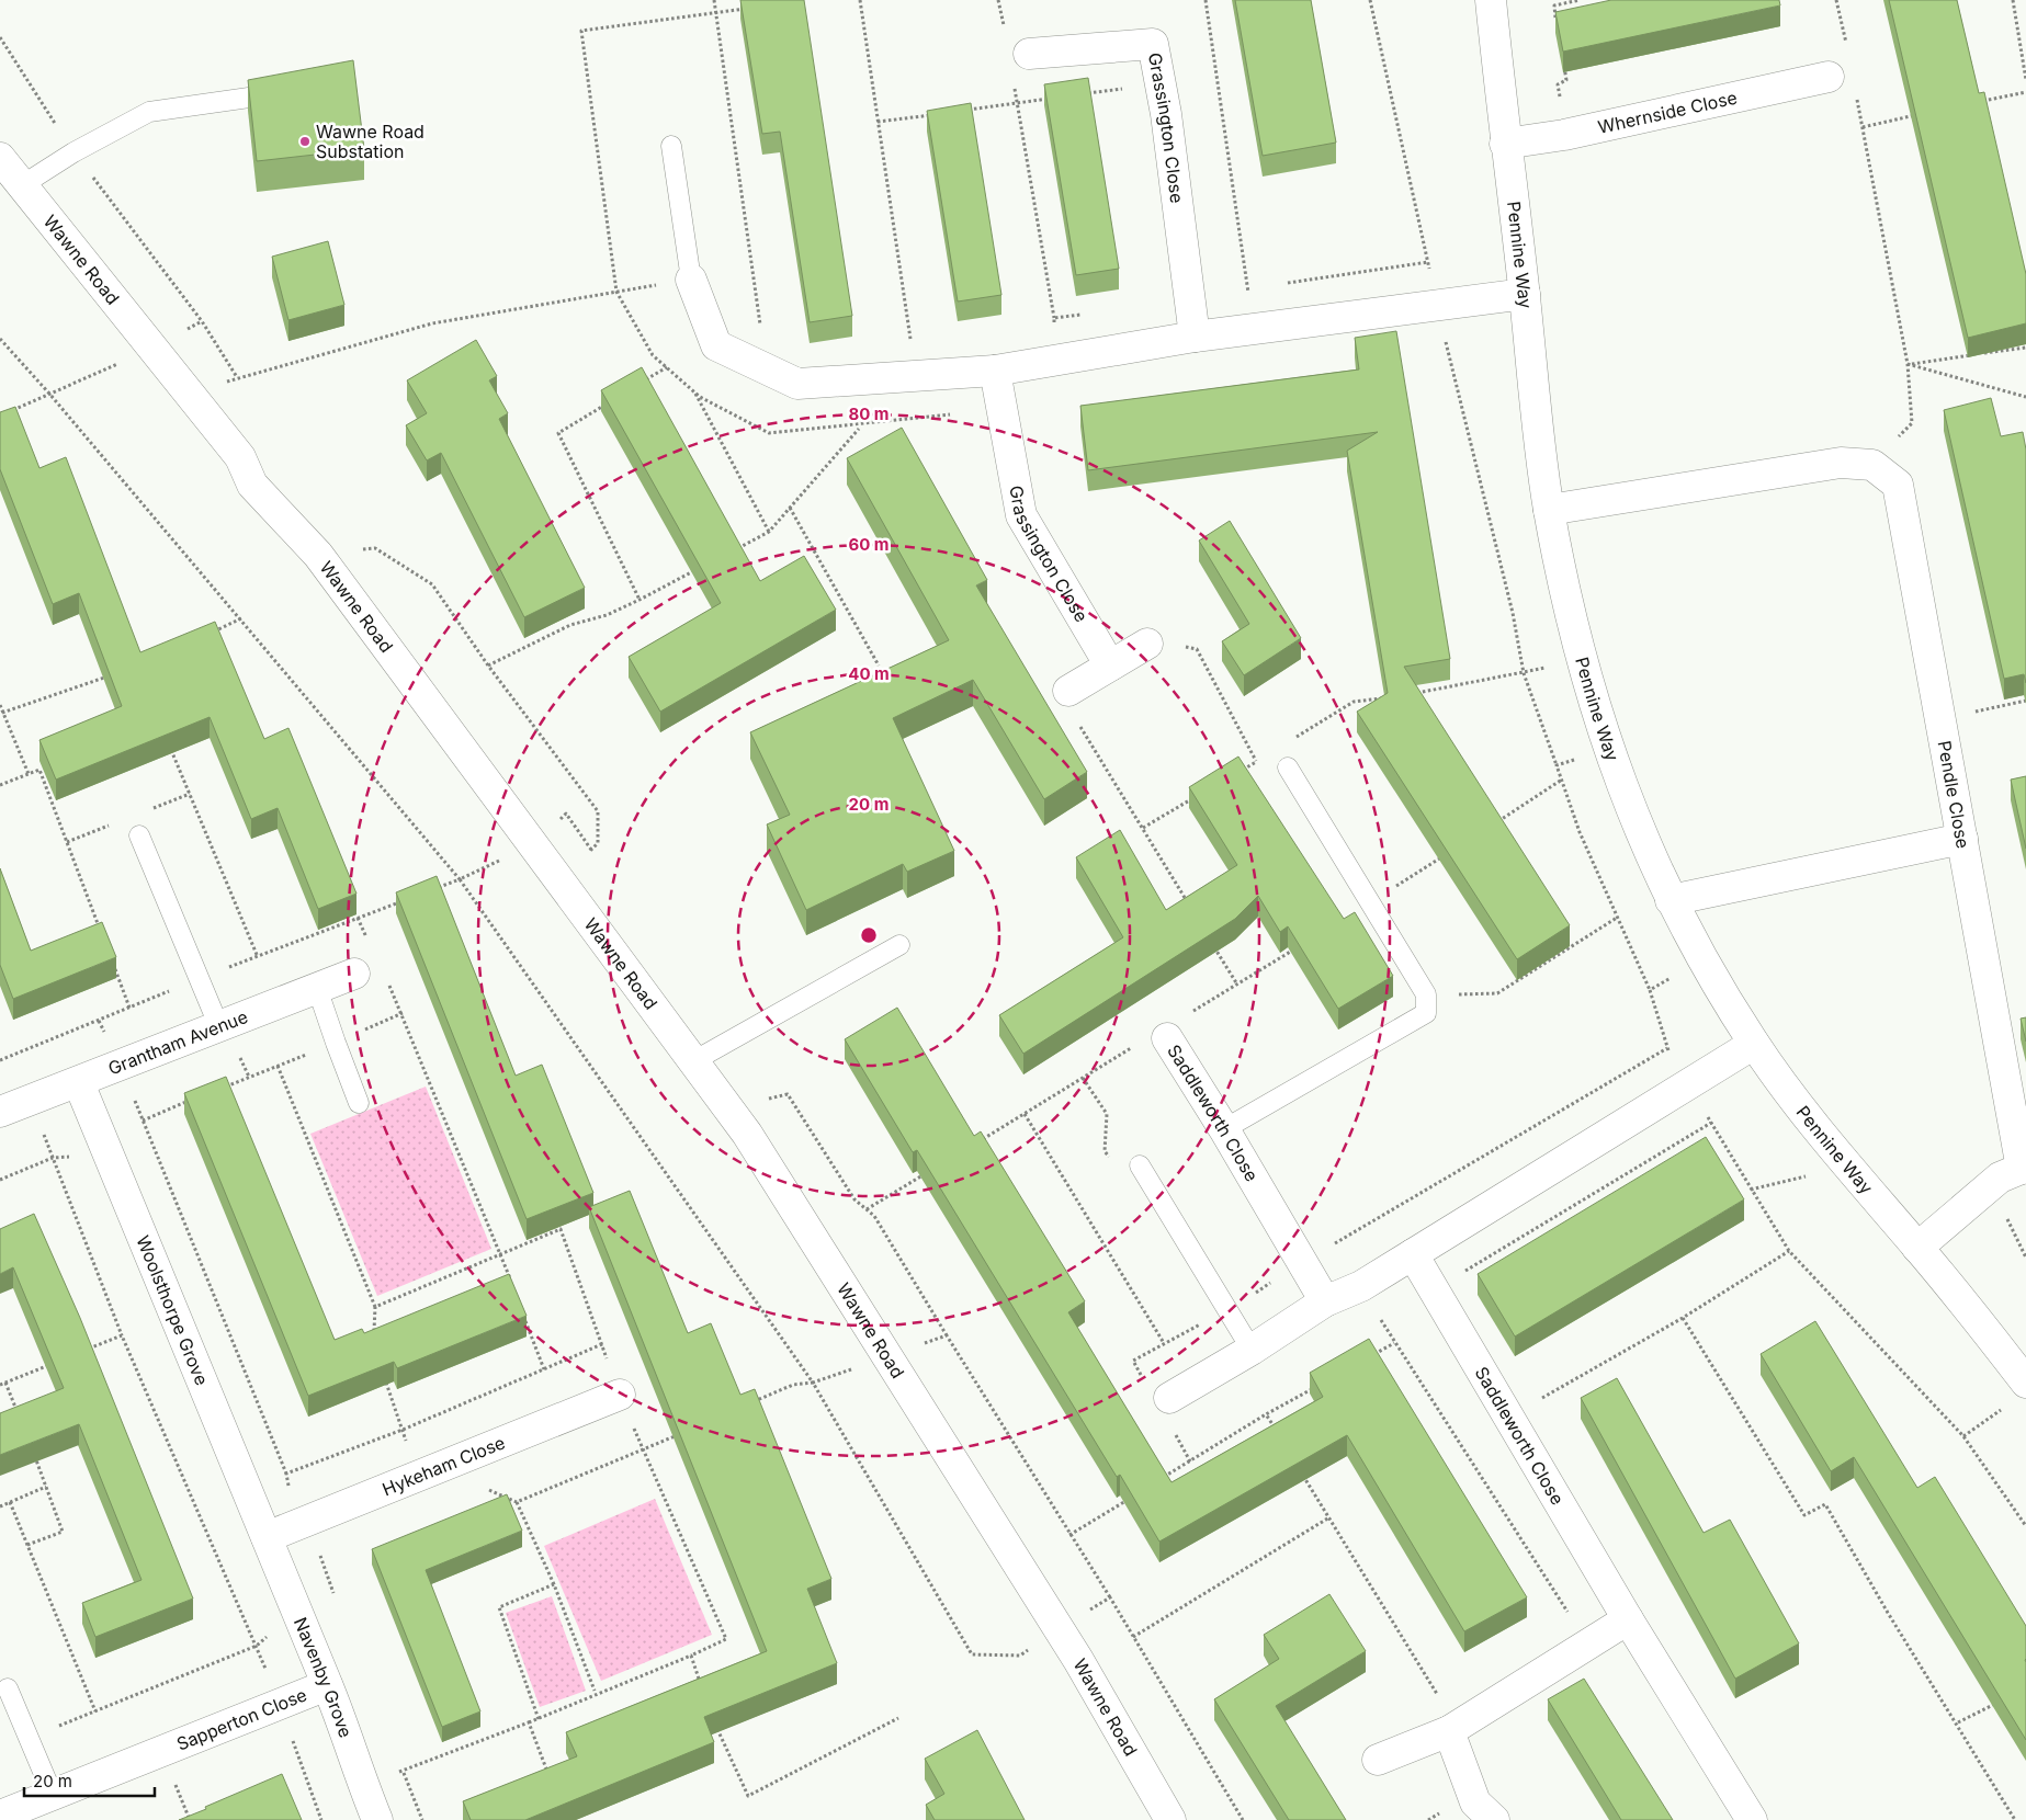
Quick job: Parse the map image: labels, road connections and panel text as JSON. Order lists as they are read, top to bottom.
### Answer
{
  "streets": {
    "street": [
      "Whernside Close",
      "Grassington Close",
      "Pennine Way",
      "Wawne Road",
      "Pendle Close",
      "Grantham Avenue",
      "Saddleworth Close",
      "Woolsthorpe Grove",
      "Hykeham Close",
      "Navenby Grove",
      "Sapperton Close"
    ]
  },
  "crossings": [
    ["Whernside Close", "Pennine Way"],
    ["Grantham Avenue", "Woolsthorpe Grove"],
    ["Woolsthorpe Grove", "Hykeham Close"],
    ["Woolsthorpe Grove", "Navenby Grove"],
    ["Hykeham Close", "Navenby Grove"],
    ["Navenby Grove", "Sapperton Close"]
  ],
  "places": ["Wawne Road Substation"],
  "scale_bar": "20 m",
  "rings": [
    "80 m",
    "60 m",
    "40 m",
    "20 m"
  ]
}
